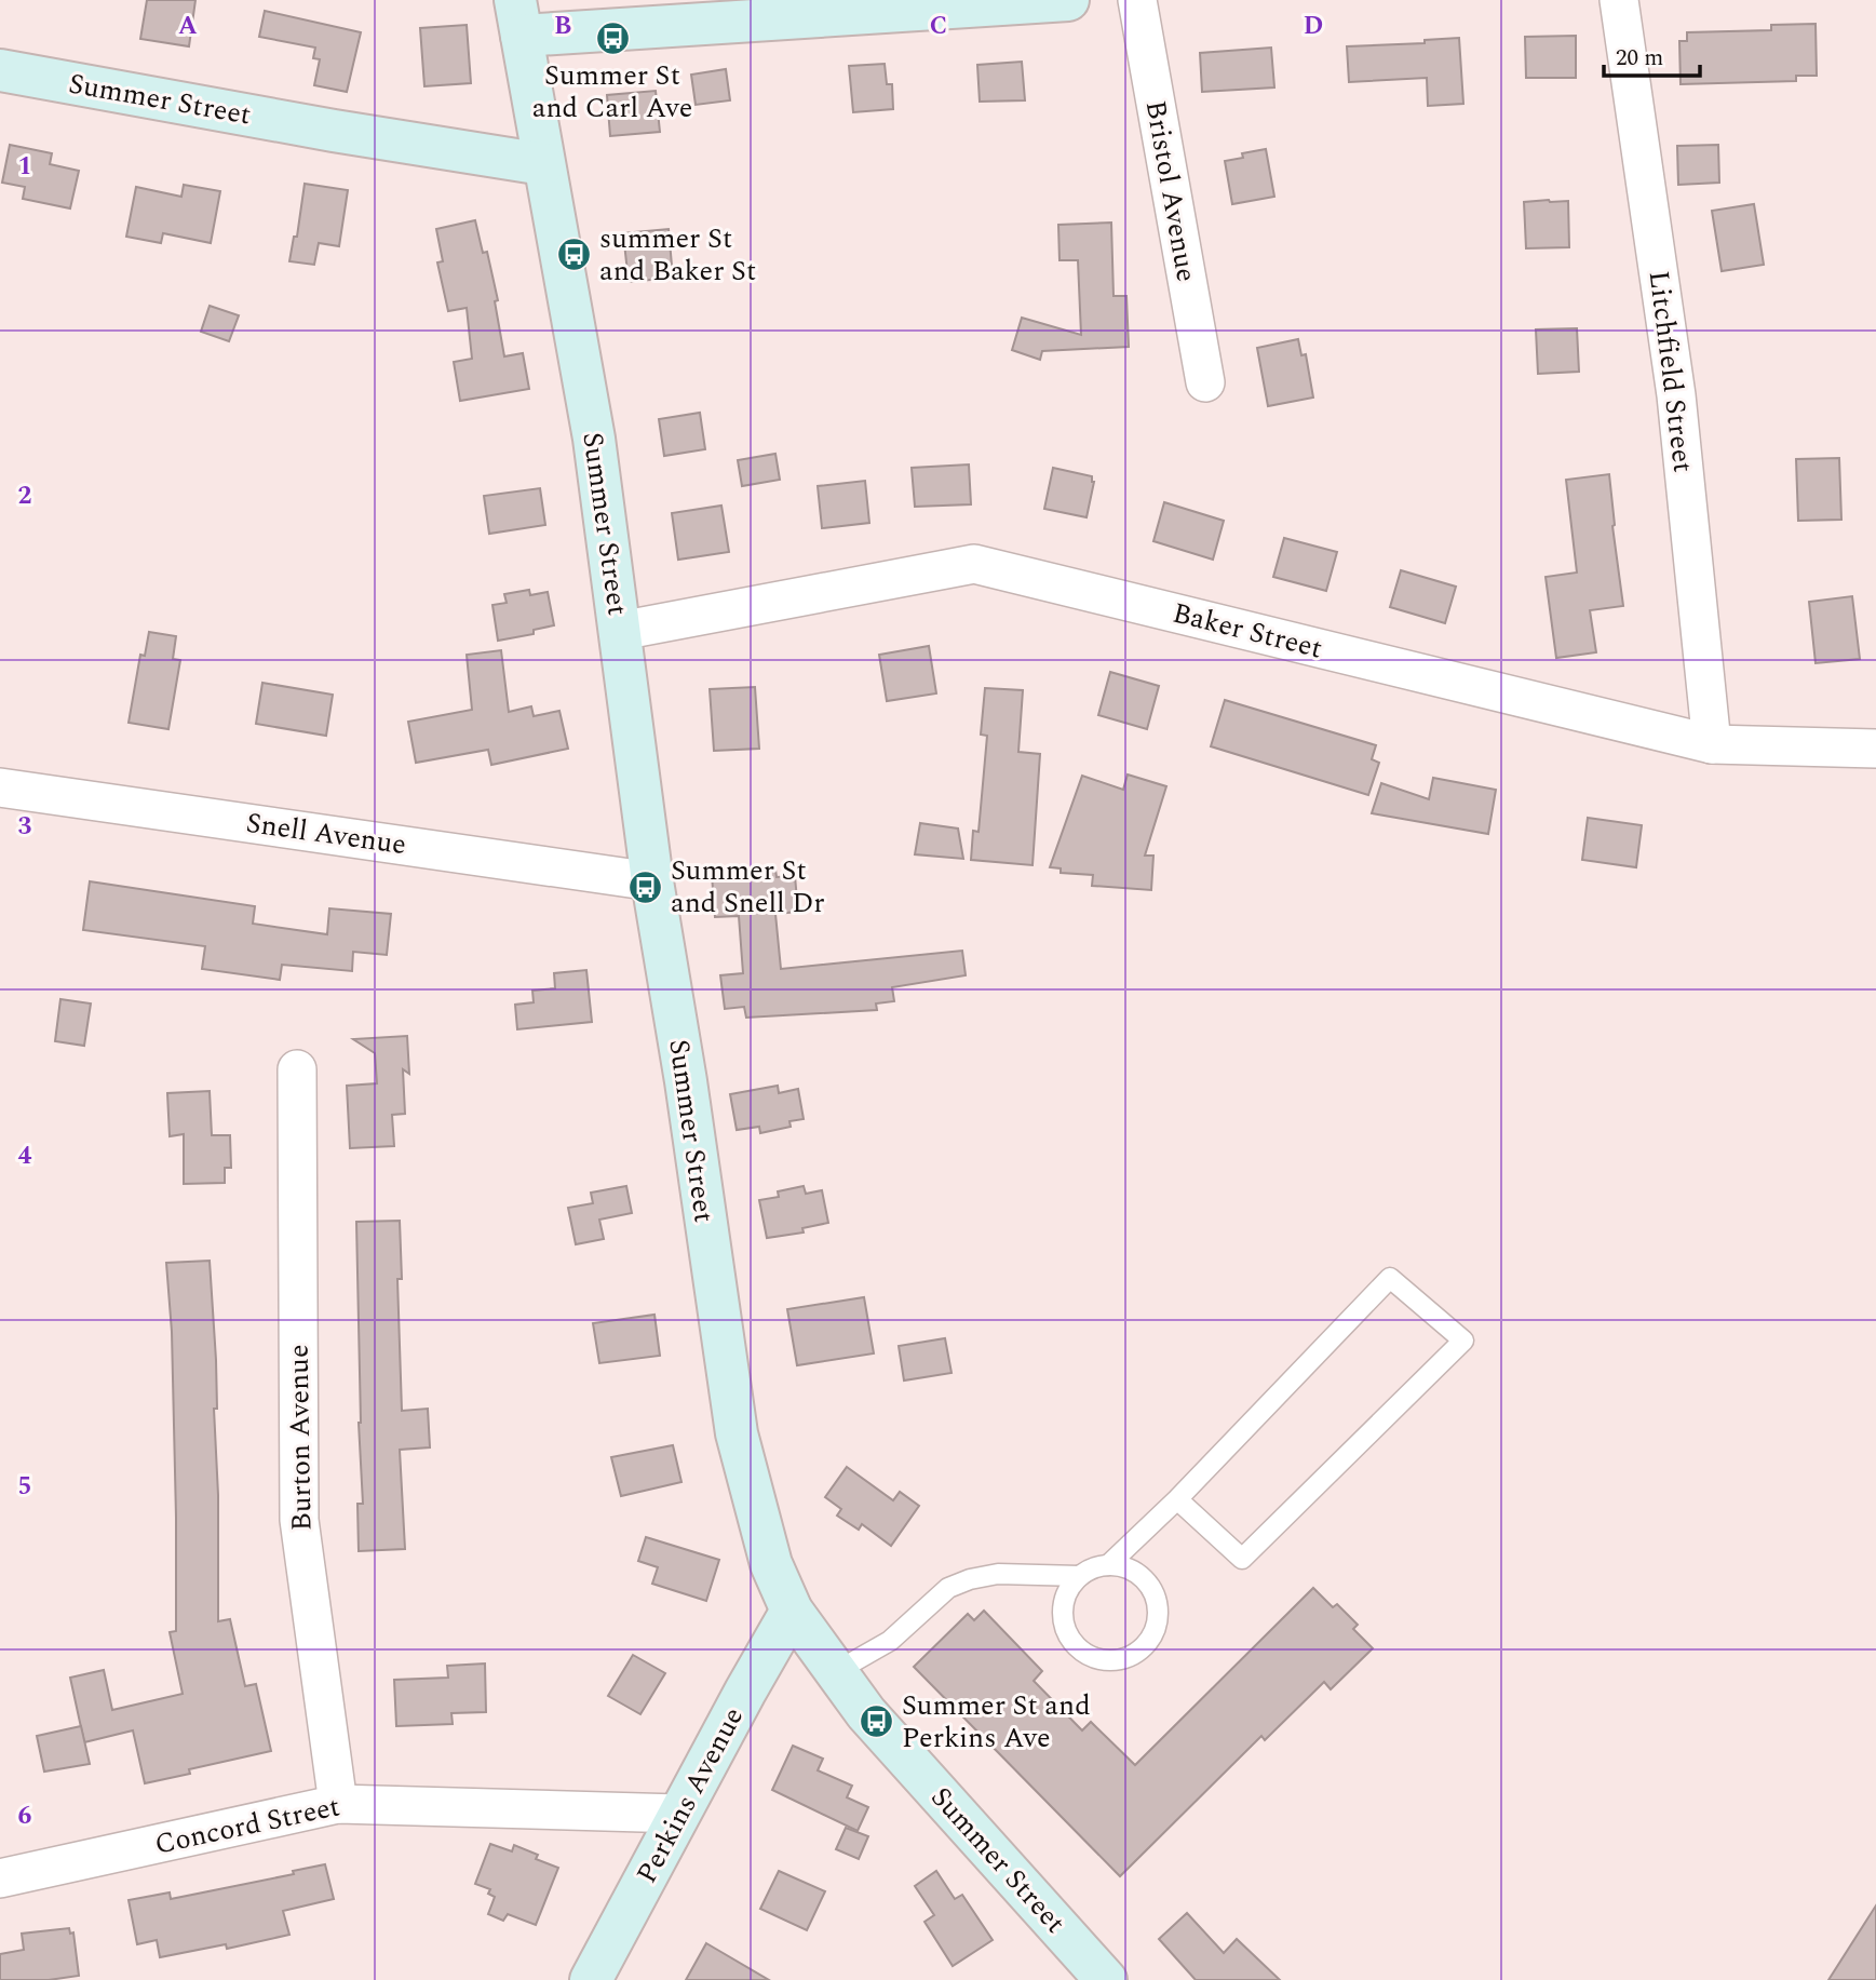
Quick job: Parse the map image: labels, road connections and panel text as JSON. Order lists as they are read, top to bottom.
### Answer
{
  "streets": {
    "street": [
      "Summer Street",
      "Bristol Avenue",
      "Litchfield Street",
      "Baker Street",
      "Snell Avenue",
      "Burton Avenue",
      "Perkins Avenue",
      "Concord Street"
    ]
  },
  "crossings": [
    ["Summer Street", "Baker Street"],
    ["Summer Street", "Snell Avenue"],
    ["Summer Street", "Perkins Avenue"],
    ["Litchfield Street", "Baker Street"],
    ["Burton Avenue", "Concord Street"],
    ["Perkins Avenue", "Concord Street"]
  ],
  "places": {
    "bus stop": [
      "Summer St and Carl Ave",
      "summer St and Baker St",
      "Summer St and Snell Dr",
      "Summer St and Perkins Ave"
    ]
  },
  "scale_bar": "20 m",
  "grid": {
    "columns": [
      "A",
      "B",
      "C",
      "D"
    ],
    "rows": [
      "1",
      "2",
      "3",
      "4",
      "5",
      "6"
    ]
  }
}
